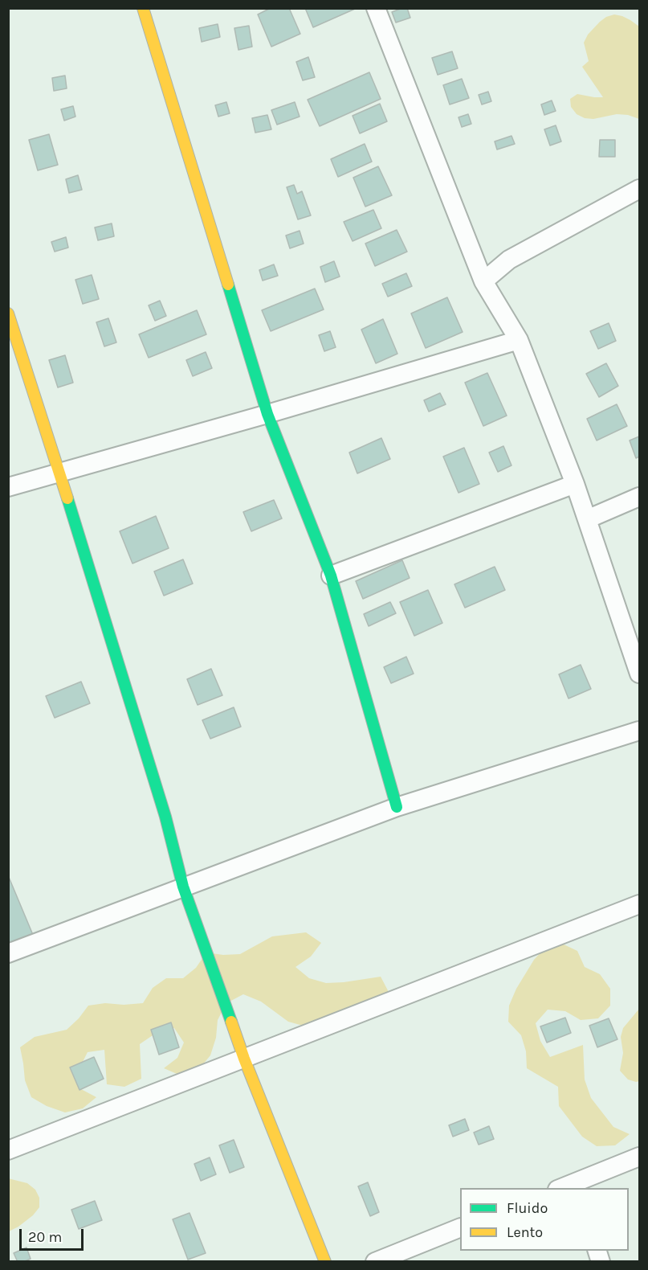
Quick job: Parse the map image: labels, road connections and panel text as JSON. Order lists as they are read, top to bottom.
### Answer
{
  "legend": ["Fluido", "Lento"],
  "scale_bar": "20 m"
}
